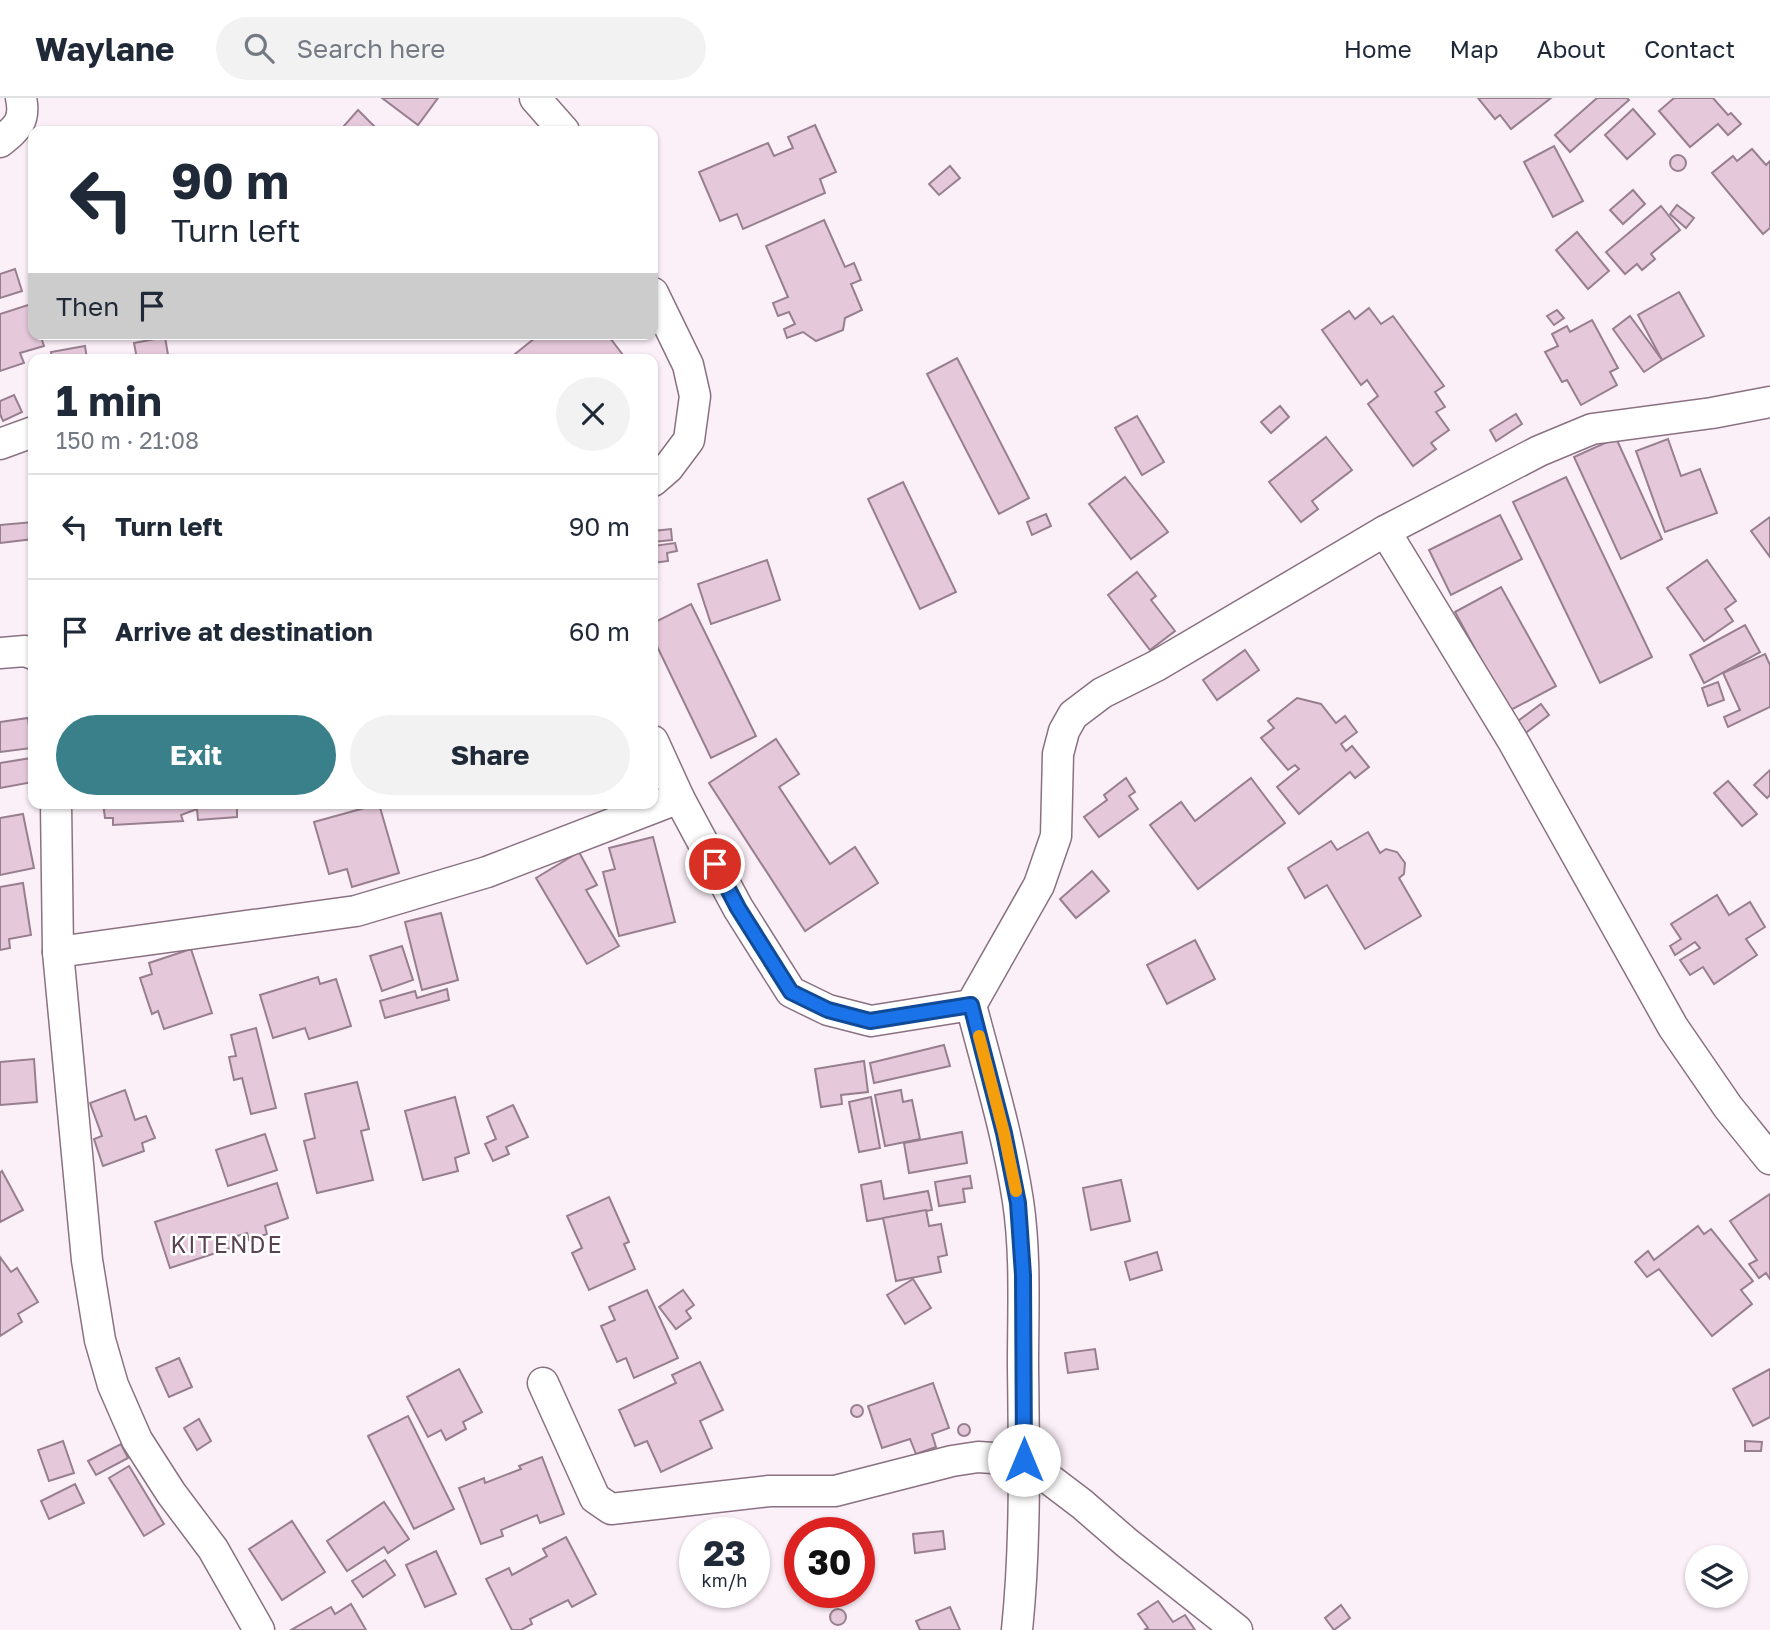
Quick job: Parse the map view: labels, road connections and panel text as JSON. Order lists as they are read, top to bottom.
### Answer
{
  "districts": ["KITENDE"],
  "page": {
    "header": "Waylane",
    "search": "Search here",
    "nav": [
      "Home",
      "Map",
      "About",
      "Contact"
    ],
    "turn": ["90 m", "Turn left"],
    "then": "Then",
    "heading": ["1 min", "150 m · 21:08"],
    "list": [
      {
        "name": "Turn left",
        "value": "90 m"
      },
      {
        "name": "Arrive at destination",
        "value": "60 m"
      }
    ],
    "buttons": ["Exit", "Share"],
    "speed": "23 km/h",
    "limit": "30"
  }
}
